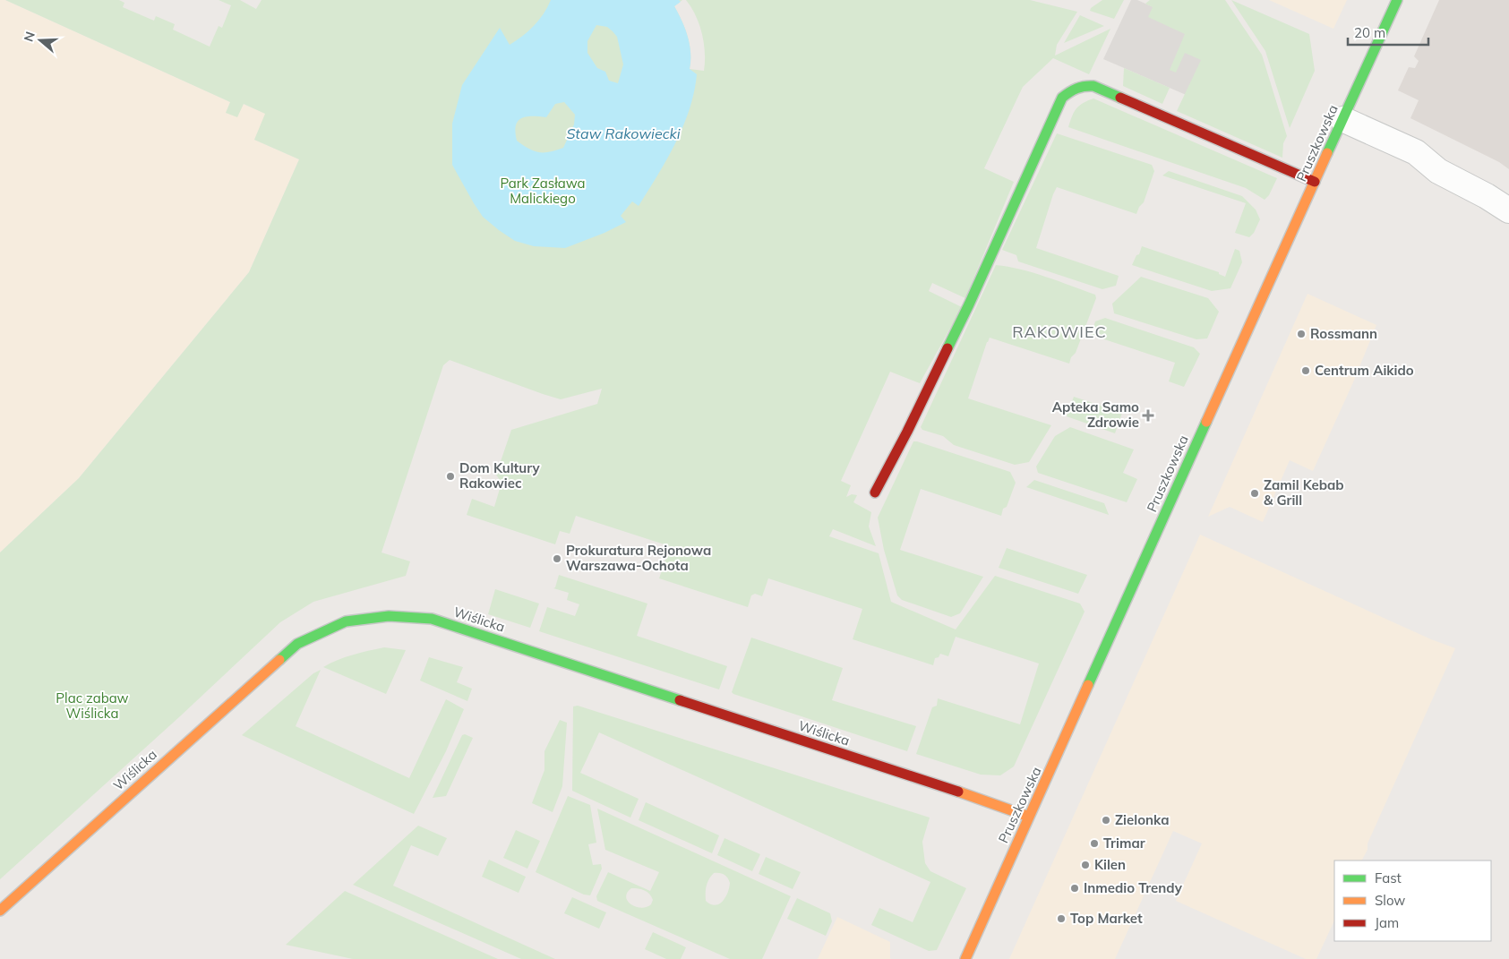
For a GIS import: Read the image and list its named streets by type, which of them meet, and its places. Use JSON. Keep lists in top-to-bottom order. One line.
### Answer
{"streets":{"street":["Pruszkowska","Wiślicka"]},"crossings":[["Pruszkowska","Wiślicka"]],"districts":["RAKOWIEC"],"water":["Staw Rakowiecki"],"parks":["Park Zasława Malickiego","Plac zabaw Wiślicka"],"places":{"other":["Rossmann","Centrum Aikido","Dom Kultury Rakowiec","Zamil Kebab & Grill","Prokuratura Rejonowa Warszawa-Ochota","Zielonka","Trimar","Kilen","Inmedio Trendy","Top Market"],"health":["Apteka Samo Zdrowie"]},"legend":["Fast","Slow","Jam"],"scale_bar":"20 m","north":"left"}
